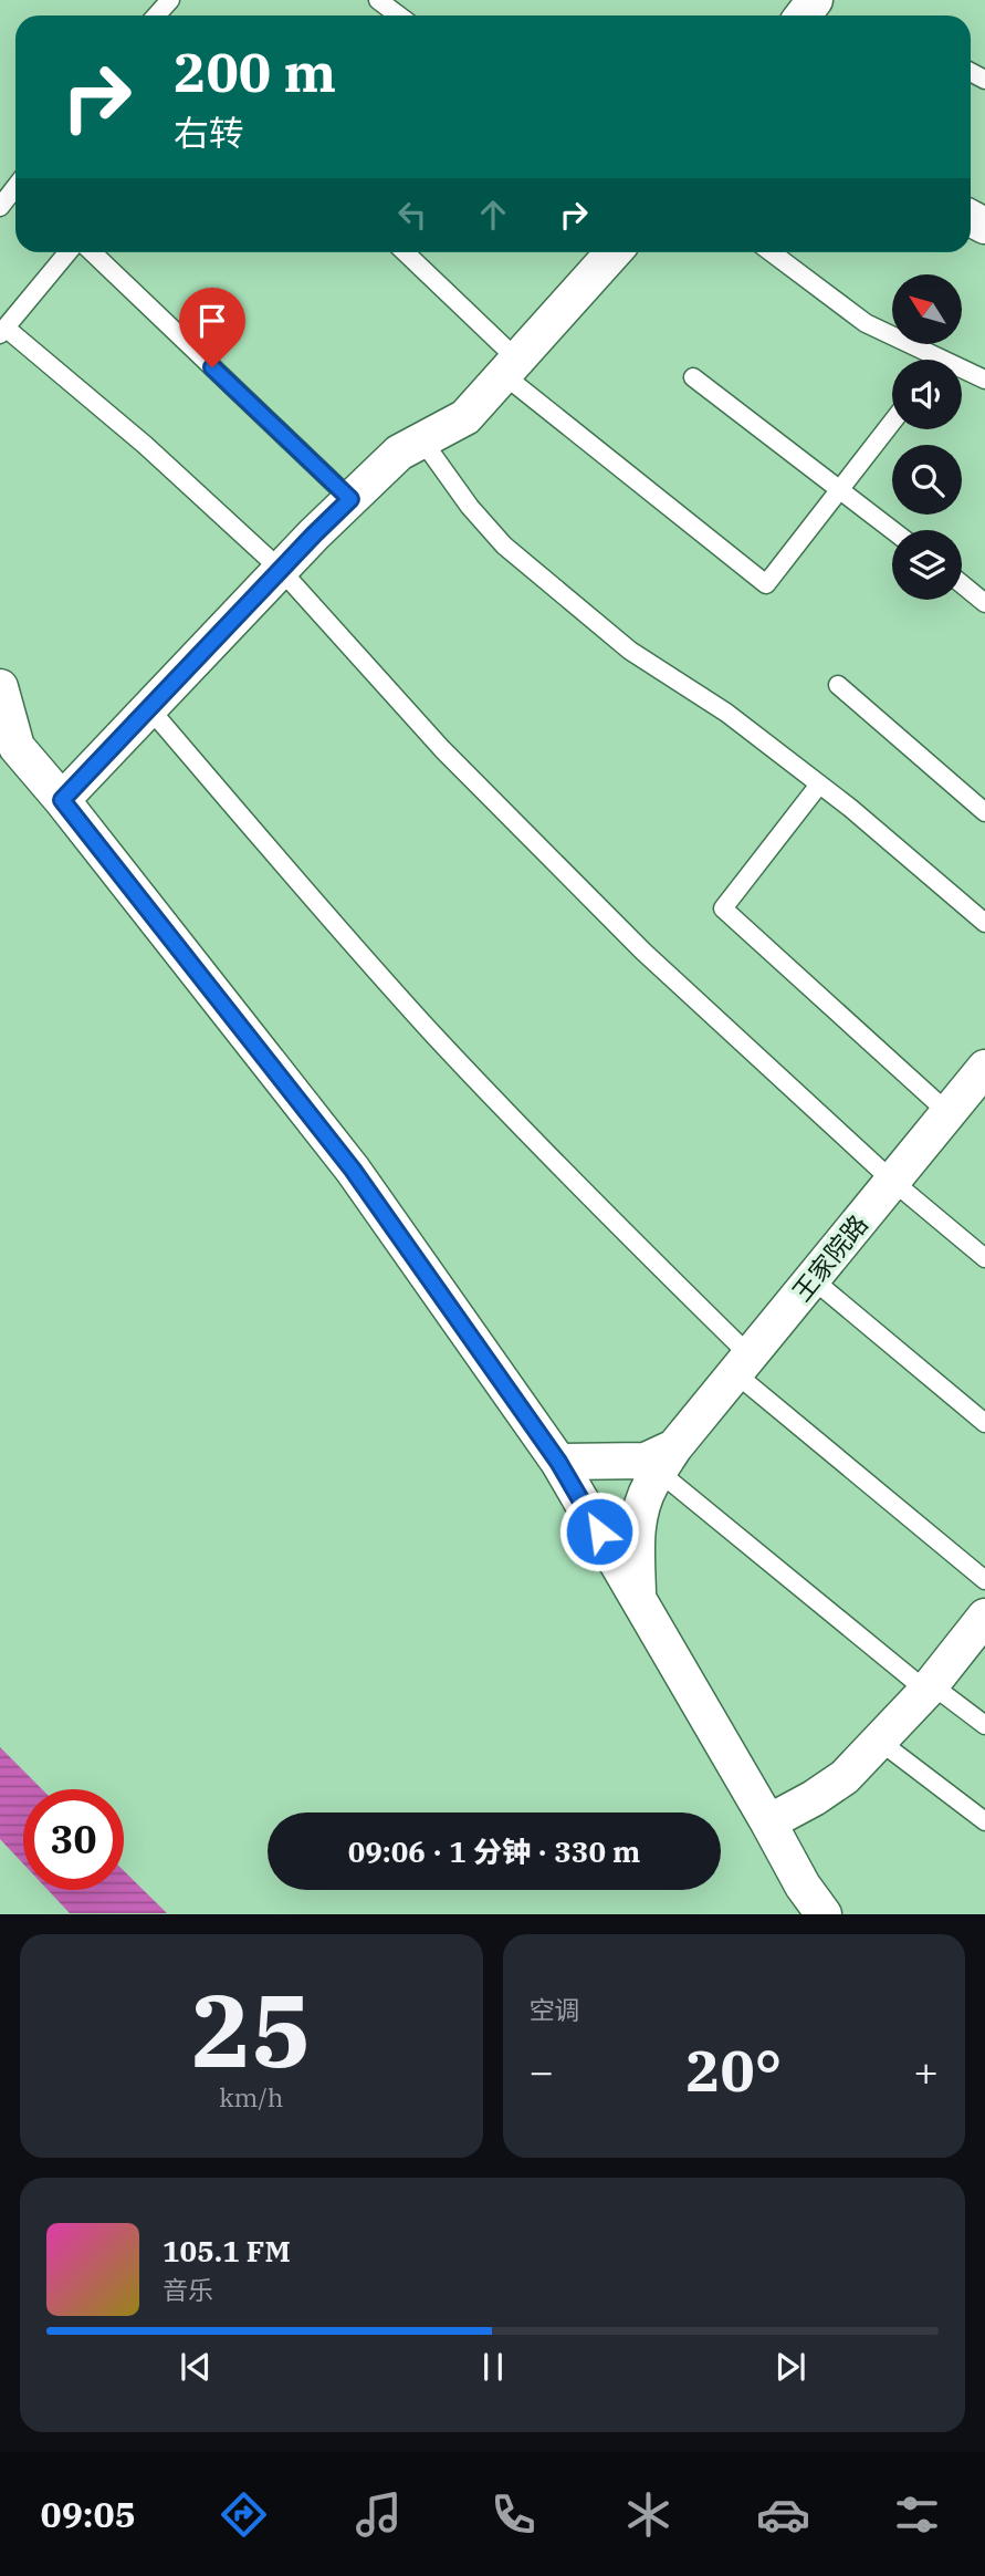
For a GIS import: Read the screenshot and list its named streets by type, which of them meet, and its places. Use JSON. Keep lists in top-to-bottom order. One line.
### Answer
{"streets":{"street":["王家院路"]},"north":"top left","page":{"turn":["200 m","右转"],"limit":"30","trip":"09:06 · 1 分钟 · 330 m","tile":[["25","km/h"],"空调"],"heat":["−","20°","+"],"song":["105.1 FM","音乐"],"tabs":"09:05"}}
